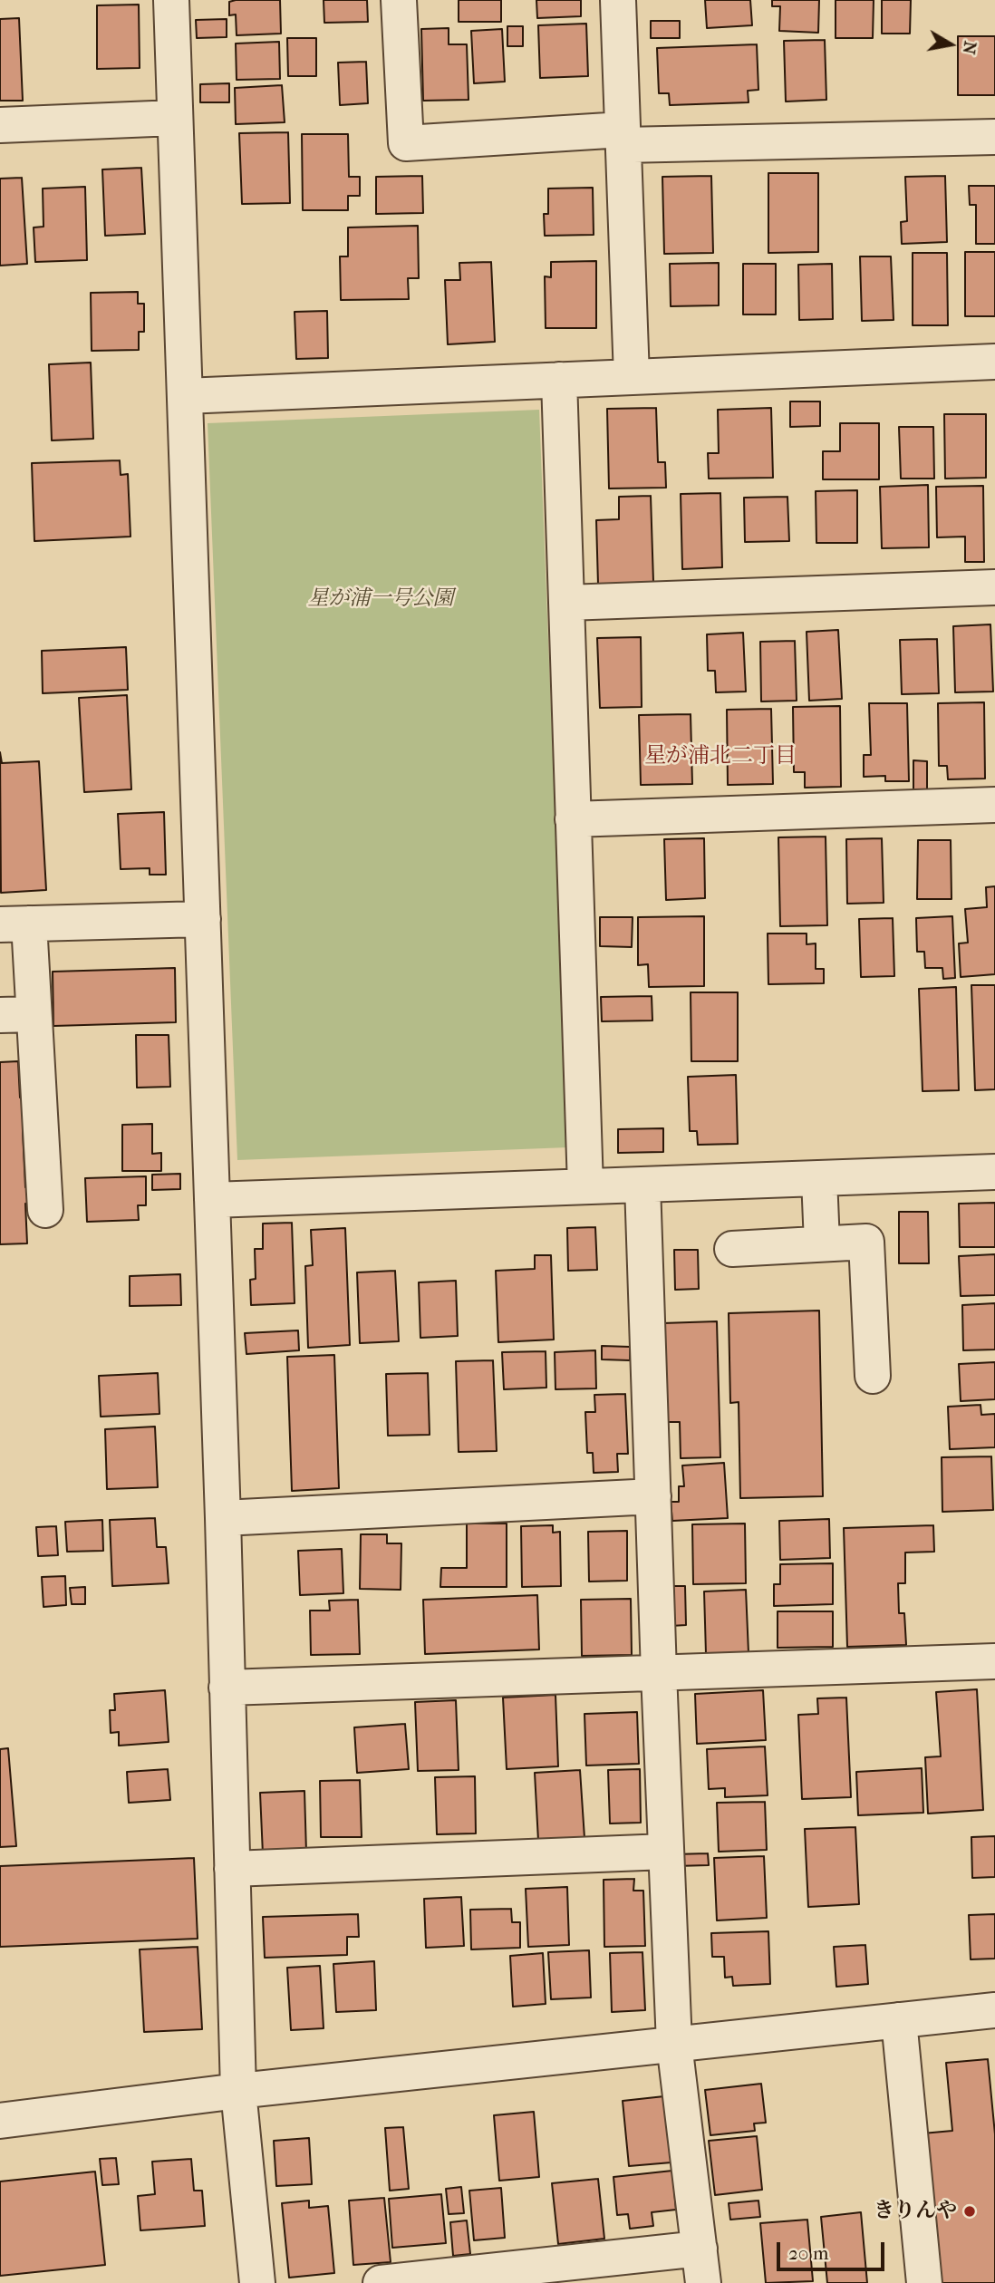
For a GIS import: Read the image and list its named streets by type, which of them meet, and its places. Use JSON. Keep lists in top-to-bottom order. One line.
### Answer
{"districts":["星が浦北二丁目"],"parks":["星が浦一号公園"],"places":["きりんや"],"scale_bar":"20 m","north":"right"}
